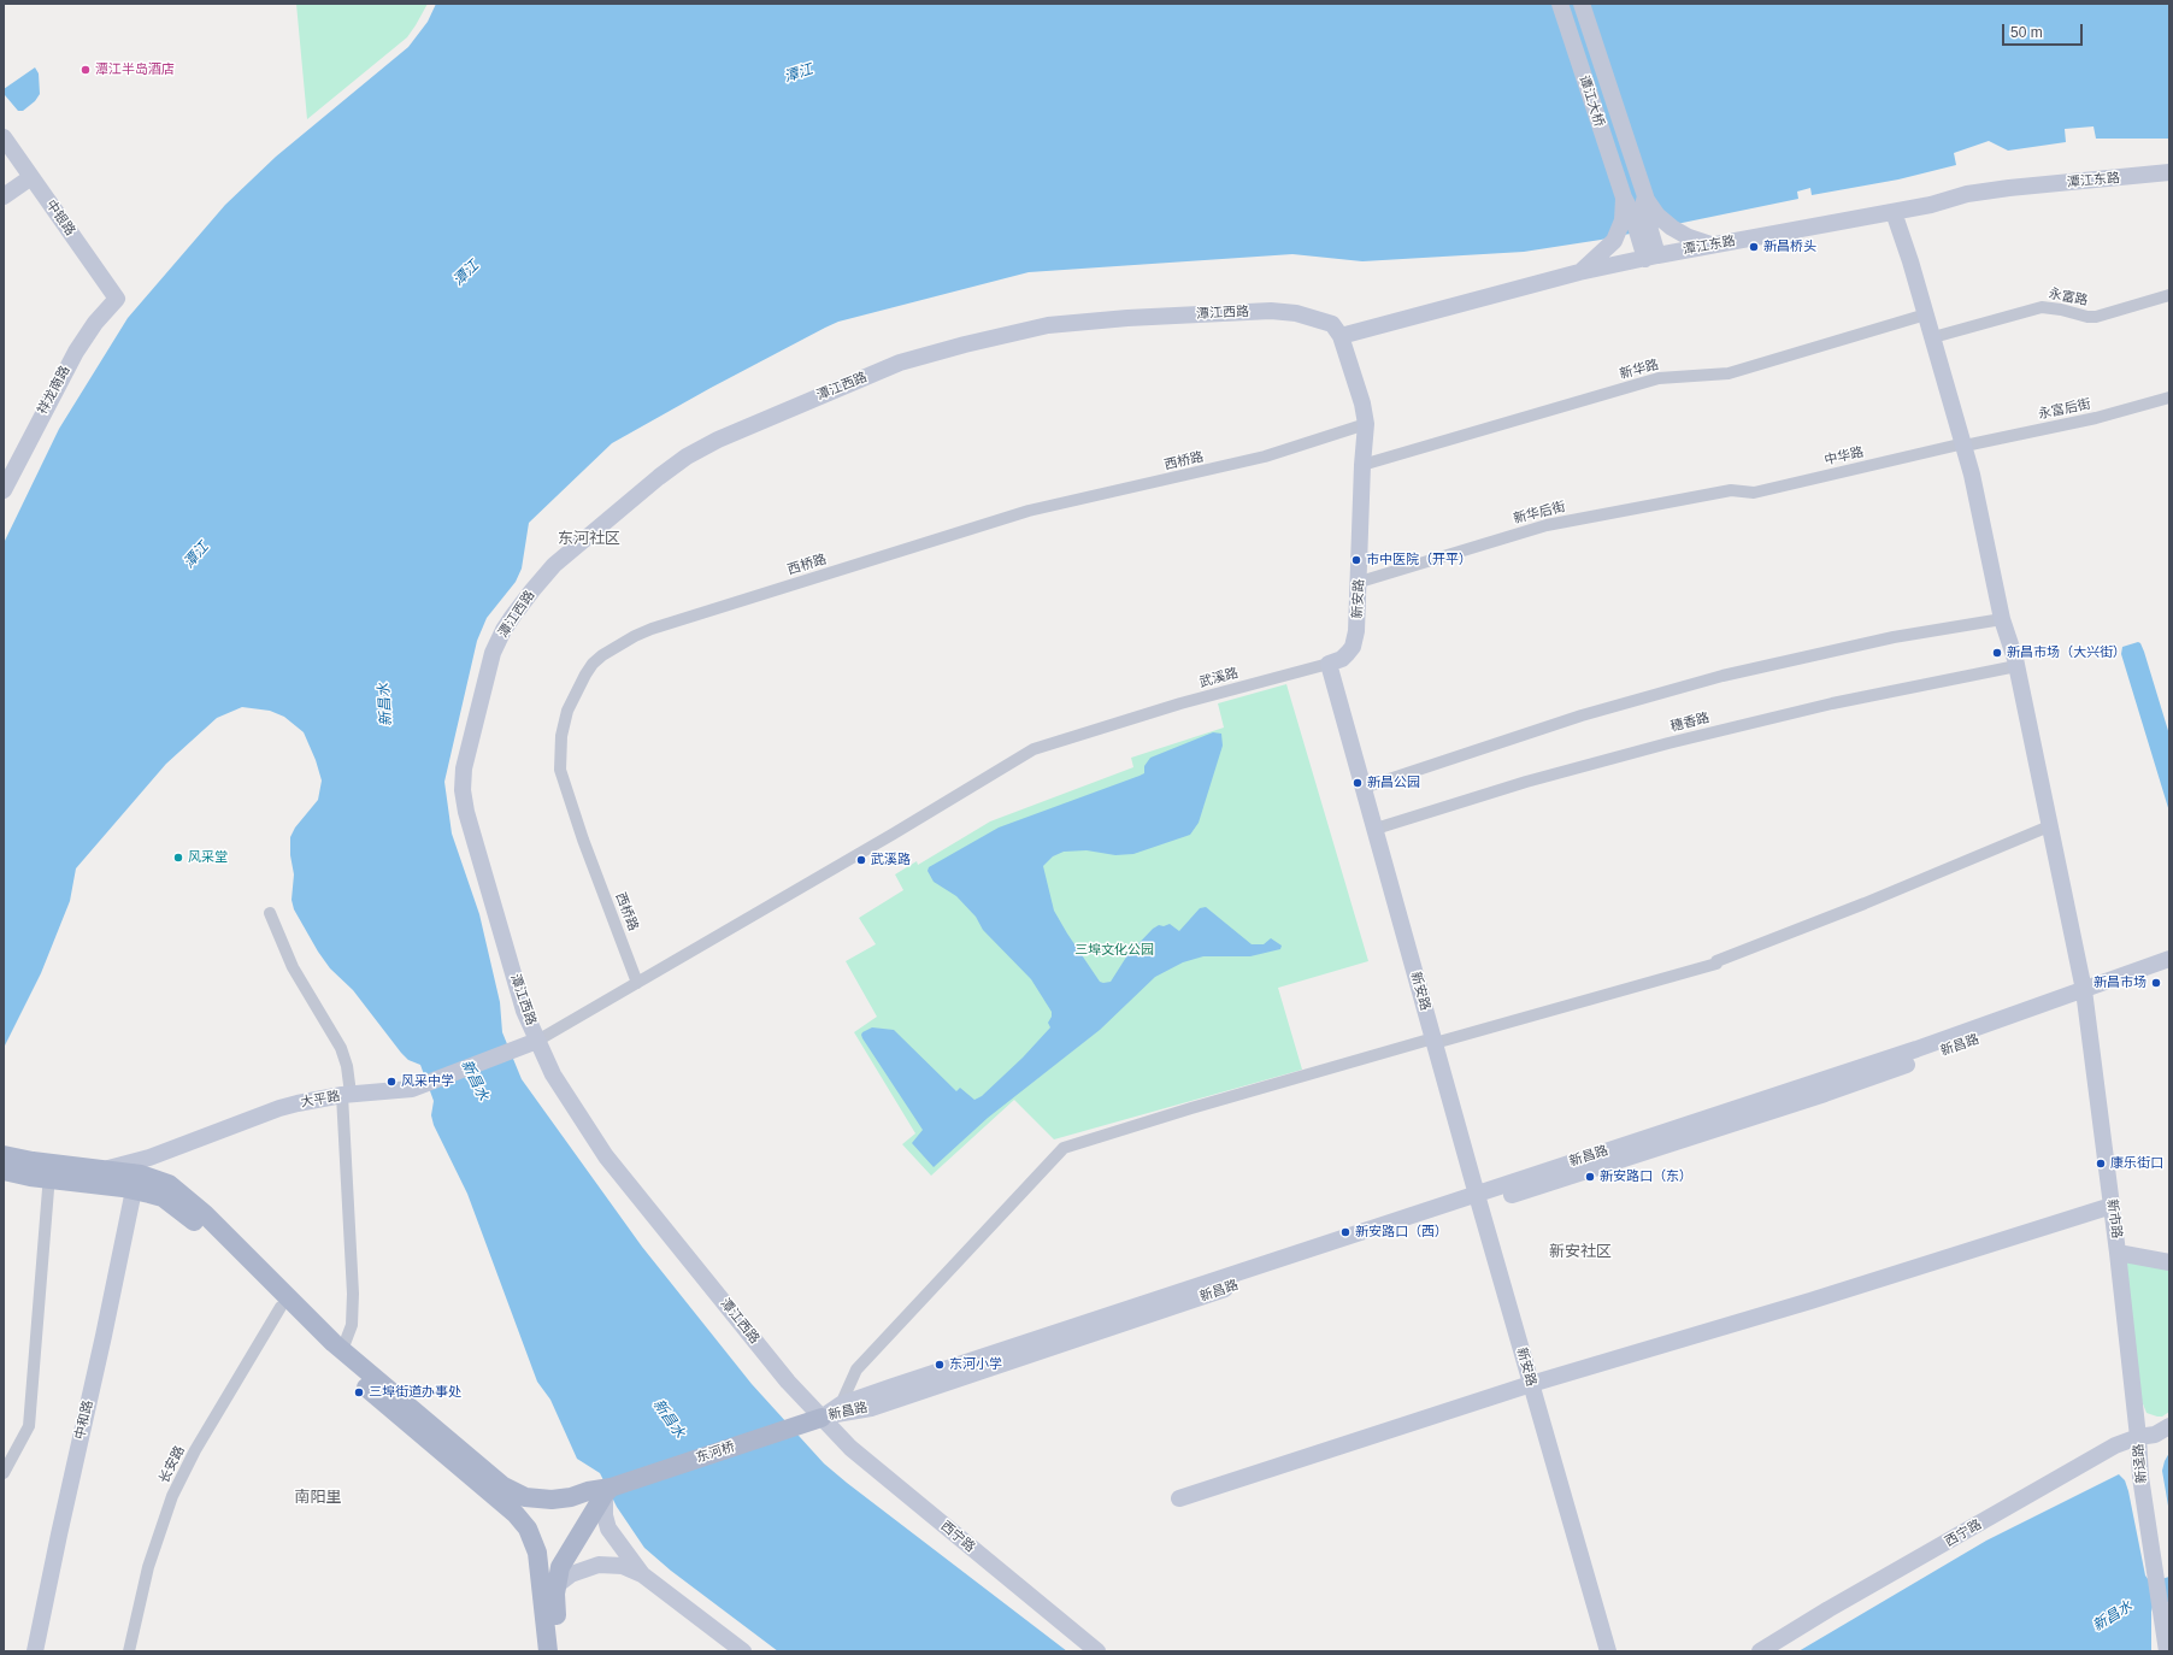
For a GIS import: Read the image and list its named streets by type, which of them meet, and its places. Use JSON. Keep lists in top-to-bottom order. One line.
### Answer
{"streets":{"main road":["东河桥"],"street":["谭江大桥","潭江东路","中银路","永富路","潭江西路","新华路","祥龙南路","永富后街","中华路","西桥路","新华后街","新安路","武溪路","穗香路","新昌路","大平路","新市路","中和路","新迳路","长安路","西宁路"]},"crossings":[["谭江大桥","潭江东路"],["潭江东路","潭江西路"],["潭江东路","新安路"],["潭江东路","新市路"],["中银路","祥龙南路"],["永富路","新市路"],["潭江西路","新安路"],["潭江西路","武溪路"],["潭江西路","新昌路"],["潭江西路","大平路"],["潭江西路","东河桥"],["潭江西路","西宁路"],["新华路","新安路"],["新华路","新市路"],["永富后街","中华路"],["永富后街","新市路"],["中华路","新华后街"],["中华路","新市路"],["西桥路","新安路"],["西桥路","武溪路"],["新华后街","新安路"],["新安路","武溪路"],["新安路","穗香路"],["新安路","新昌路"],["武溪路","大平路"],["穗香路","新市路"],["新昌路","新市路"],["新昌路","东河桥"],["新昌路","西宁路"],["大平路","东河桥"],["新市路","新迳路"],["新市路","西宁路"],["东河桥","西宁路"],["新迳路","西宁路"]],"districts":["东河社区","新安社区","南阳里"],"water":["潭江","新昌水"],"parks":["三埠文化公园"],"places":["潭江半岛酒店","新昌桥头","市中医院（开平）","新昌市场（大兴街）","新昌公园","风采堂","武溪路","新昌市场","风采中学","康乐街口","新安路口（东）","新安路口（西）","东河小学","三埠街道办事处"],"scale_bar":"50 m"}
